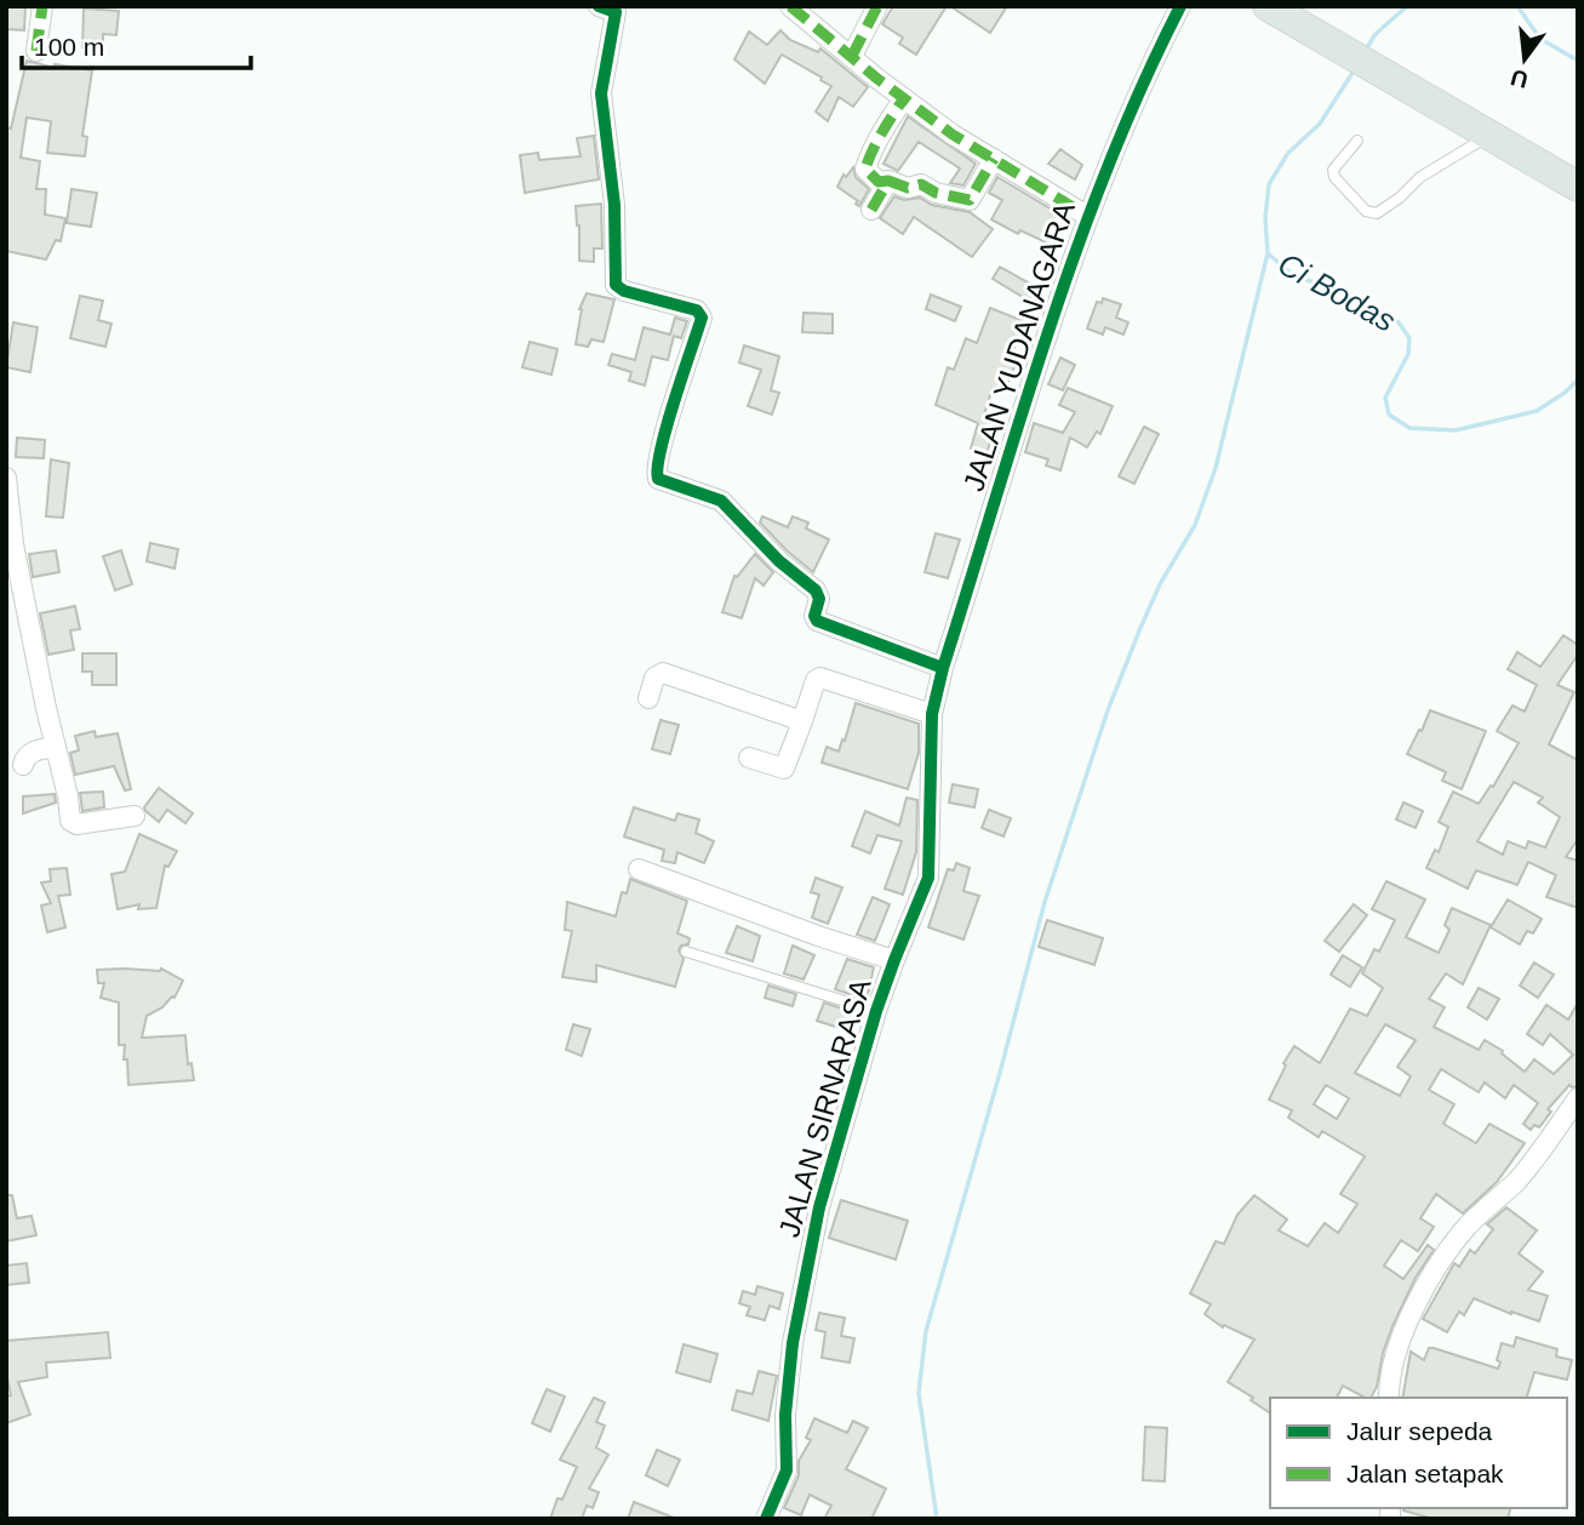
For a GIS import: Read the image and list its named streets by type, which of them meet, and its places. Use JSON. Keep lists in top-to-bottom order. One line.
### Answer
{"streets":{"street":["JALAN YUDANAGARA","JALAN SIRNARASA"]},"crossings":[["JALAN YUDANAGARA","JALAN SIRNARASA"]],"water":["Ci Bodas"],"legend":["Jalur sepeda","Jalan setapak"],"scale_bar":"100 m","north":"bottom"}
